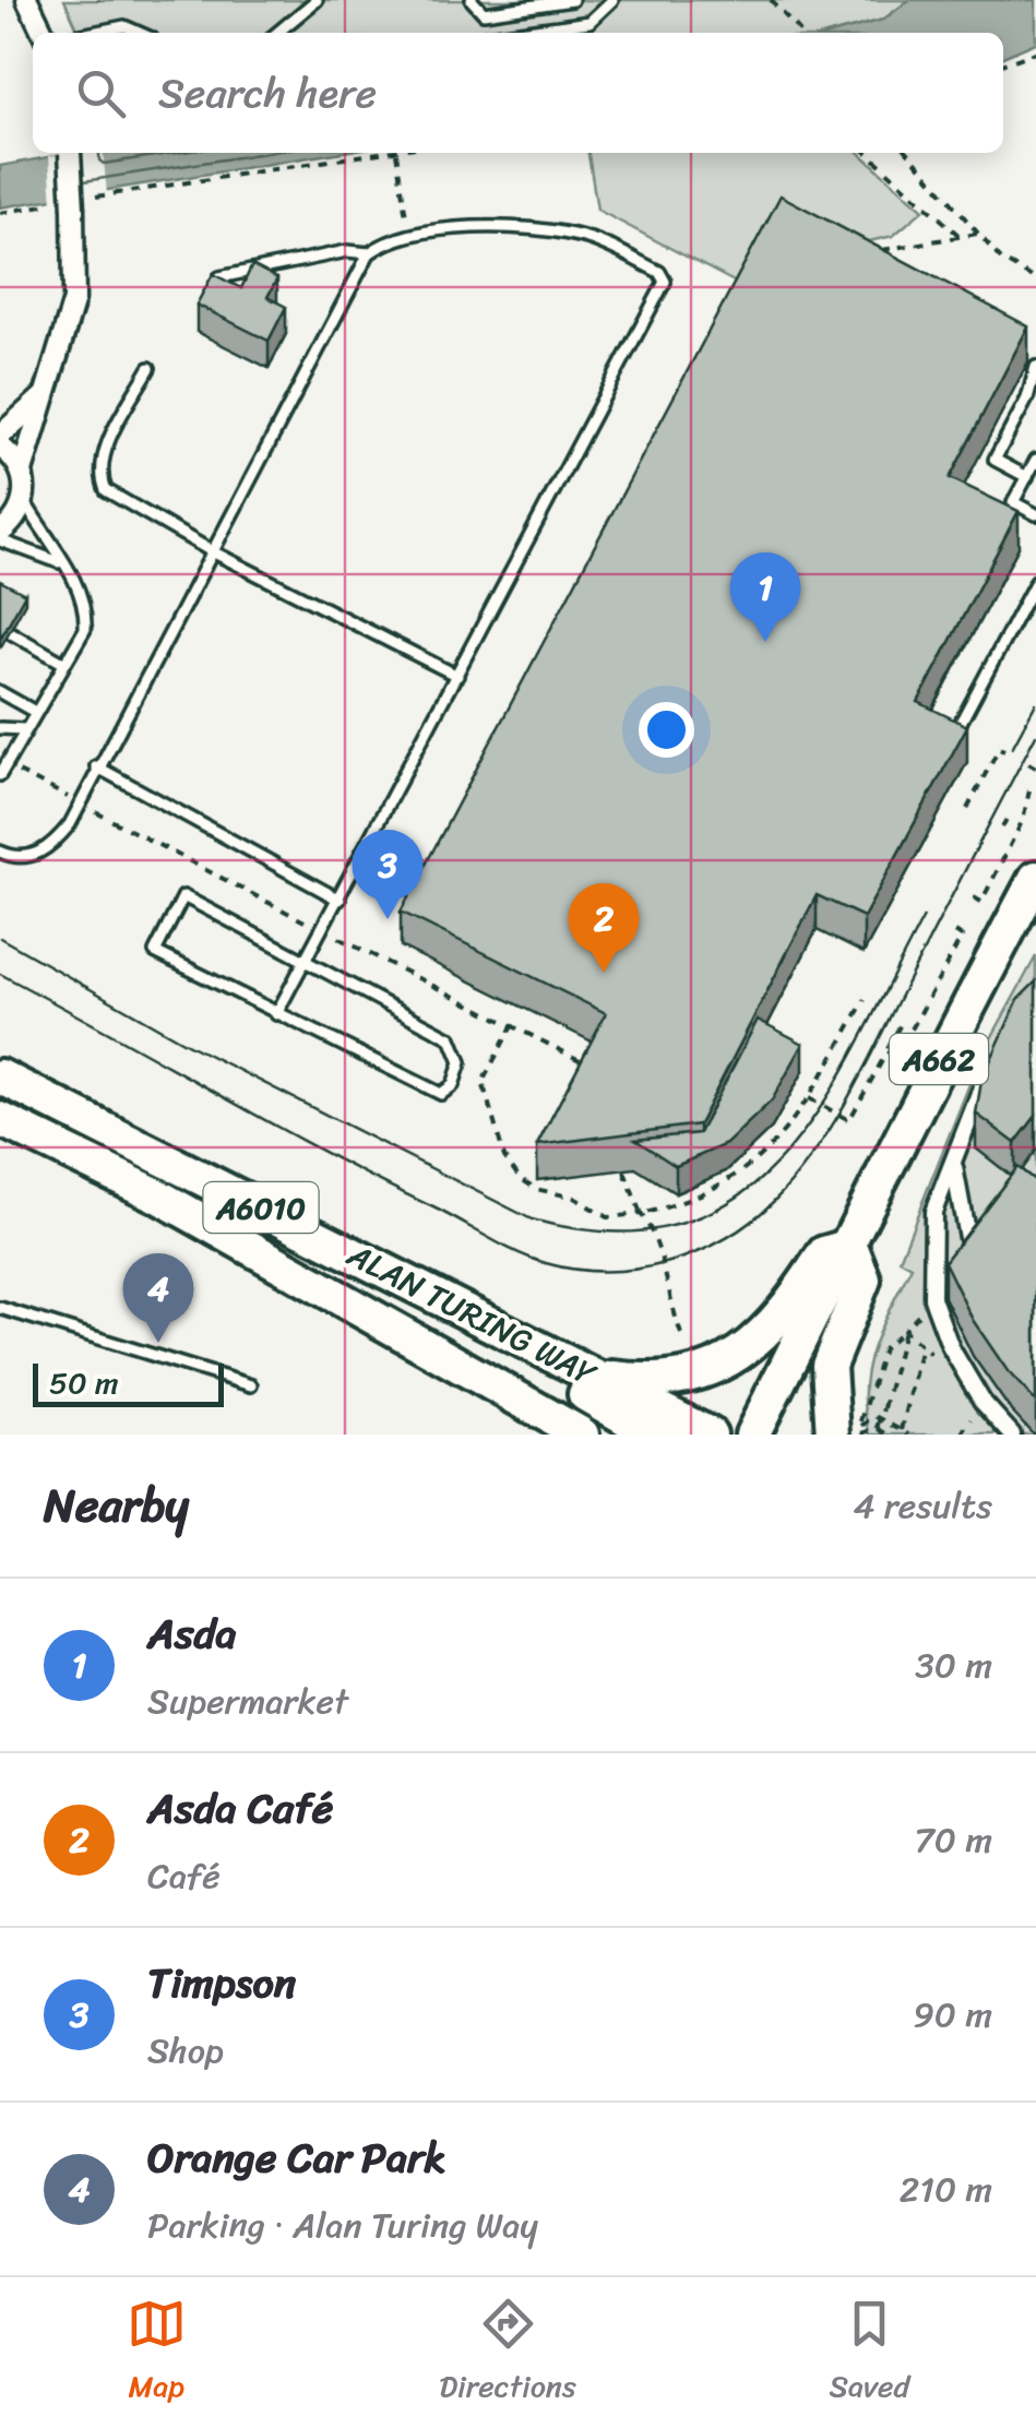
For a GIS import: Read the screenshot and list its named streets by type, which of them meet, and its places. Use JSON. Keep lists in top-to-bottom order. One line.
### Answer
{"streets":{"main road":["A662","A6010","ALAN TURING WAY"]},"scale_bar":"50 m","page":{"search":"Search here","pins":["1","3","2","4"],"scale":"50 m","heading":["Nearby","4 results"],"list":[{"mark":"1","name":"Asda","note":"Supermarket","value":"30 m"},{"mark":"2","name":"Asda Café","note":"Café","value":"70 m"},{"mark":"3","name":"Timpson","note":"Shop","value":"90 m"},{"mark":"4","name":"Orange Car Park","note":"Parking · Alan Turing Way","value":"210 m"}],"nav":["Map","Directions","Saved"]}}
